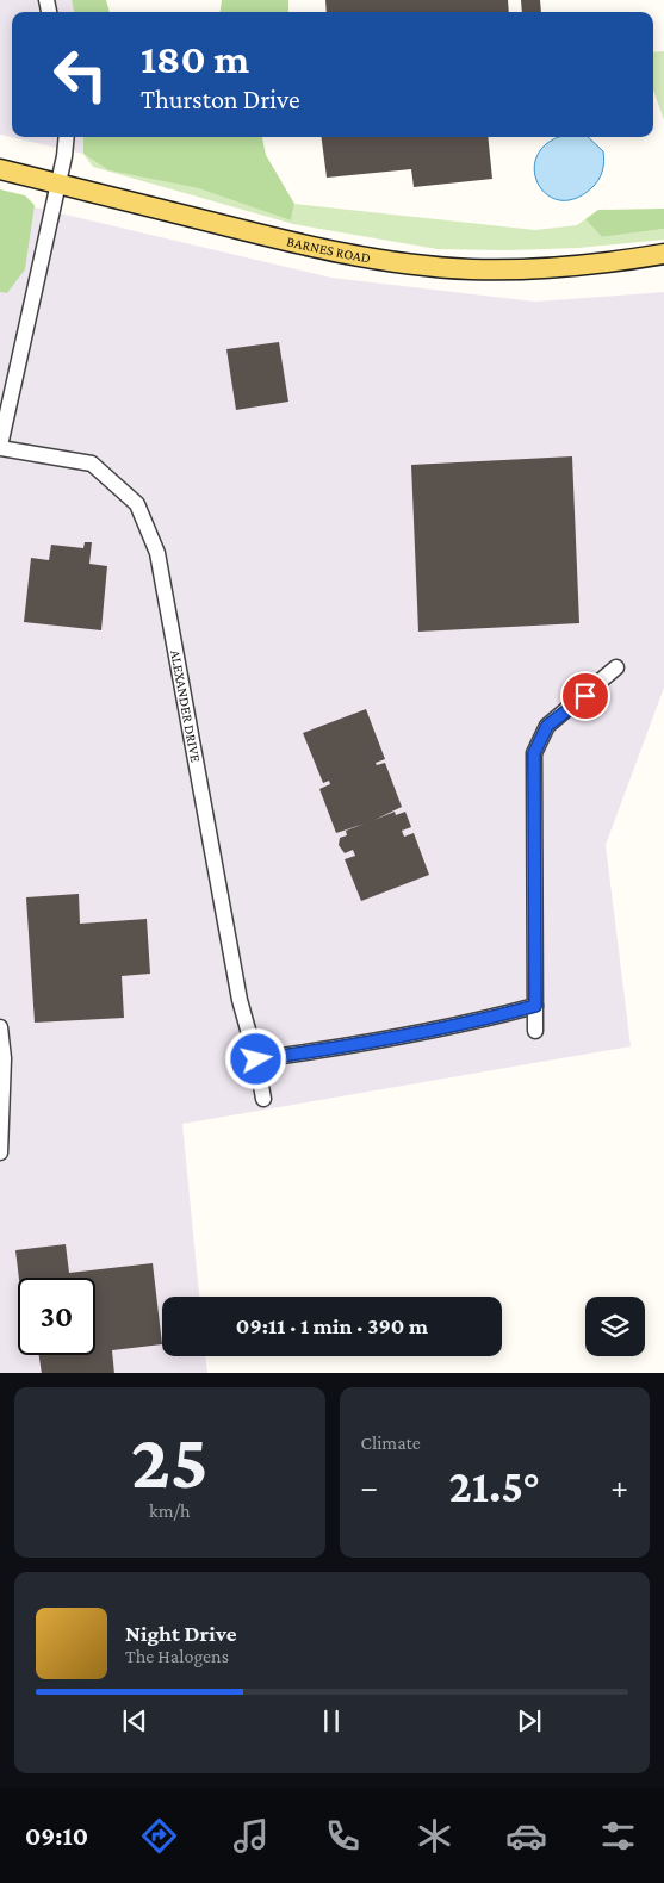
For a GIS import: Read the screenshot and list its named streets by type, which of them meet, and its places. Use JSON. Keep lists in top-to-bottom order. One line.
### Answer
{"streets":{"main road":["BARNES ROAD"],"street":["ALEXANDER DRIVE"]},"page":{"turn":["180 m","Thurston Drive"],"limit":"30","trip":"09:11 · 1 min · 390 m","tile":[["25","km/h"],"Climate"],"heat":["−","21.5°","+"],"song":["Night Drive","The Halogens"],"tabs":"09:10"}}
